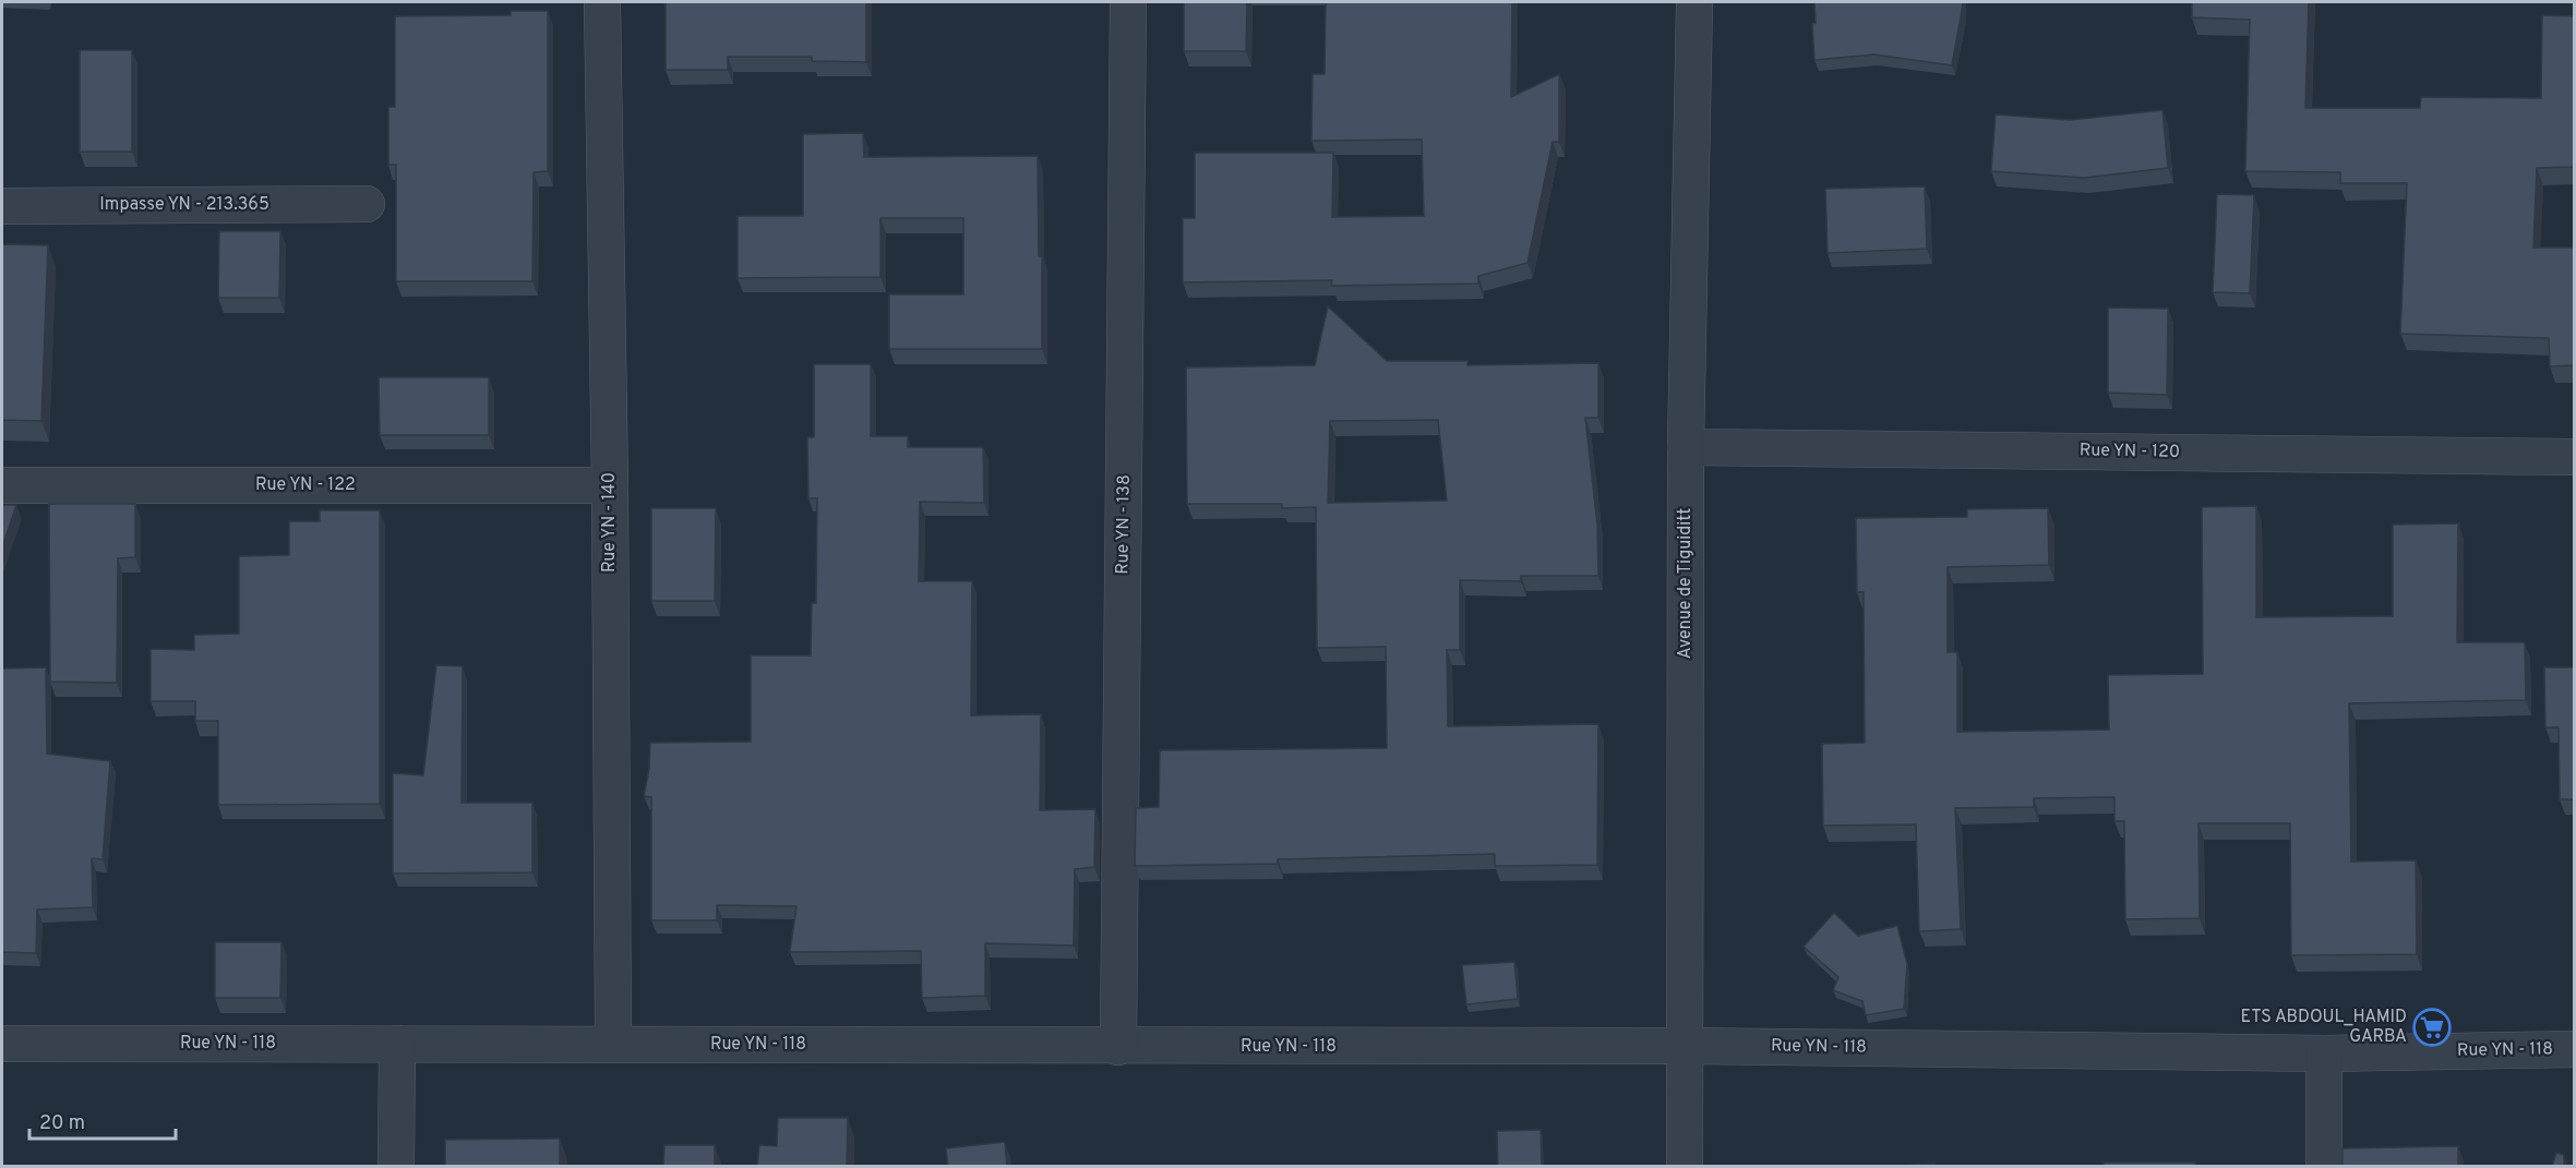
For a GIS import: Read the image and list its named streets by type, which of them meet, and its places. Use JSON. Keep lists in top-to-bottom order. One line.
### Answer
{"streets":{"street":["Impasse YN - 213.365","Rue YN - 120","Rue YN - 122","Rue YN - 140","Rue YN - 138","Avenue de Tiguiditt","Rue YN - 118"]},"crossings":[["Rue YN - 120","Avenue de Tiguiditt"],["Rue YN - 122","Rue YN - 140"],["Rue YN - 140","Rue YN - 118"],["Rue YN - 138","Rue YN - 118"],["Avenue de Tiguiditt","Rue YN - 118"]],"places":{"supermarket":["ETS ABDOUL_HAMID GARBA"]},"scale_bar":"20 m"}
